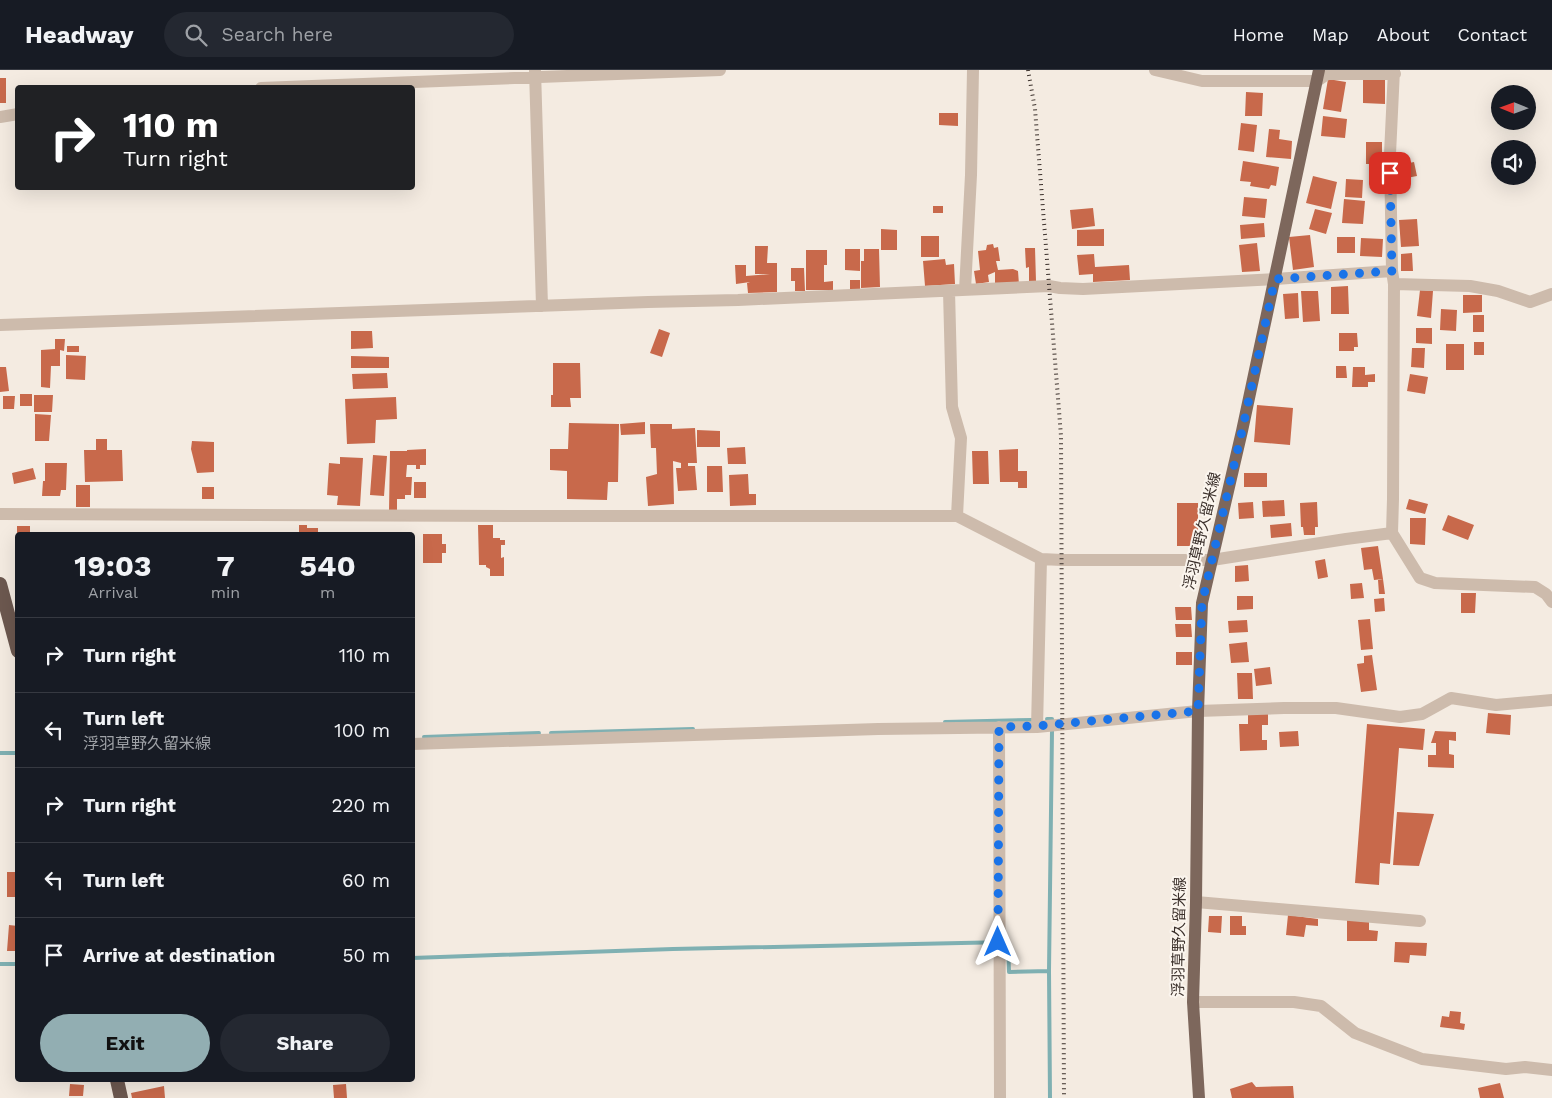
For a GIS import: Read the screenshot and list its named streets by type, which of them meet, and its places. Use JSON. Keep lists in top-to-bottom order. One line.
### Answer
{"streets":{"main road":["浮羽草野久留米線"]},"north":"left","page":{"header":"Headway","search":"Search here","nav":["Home","Map","About","Contact"],"turn":["110 m","Turn right"],"eta":["19:03","Arrival","7","min","540","m"],"list":[{"name":"Turn right","value":"110 m"},{"name":"Turn left","note":"浮羽草野久留米線","value":"100 m"},{"name":"Turn right","value":"220 m"},{"name":"Turn left","value":"60 m"},{"name":"Arrive at destination","value":"50 m"}],"buttons":["Exit","Share"]}}
